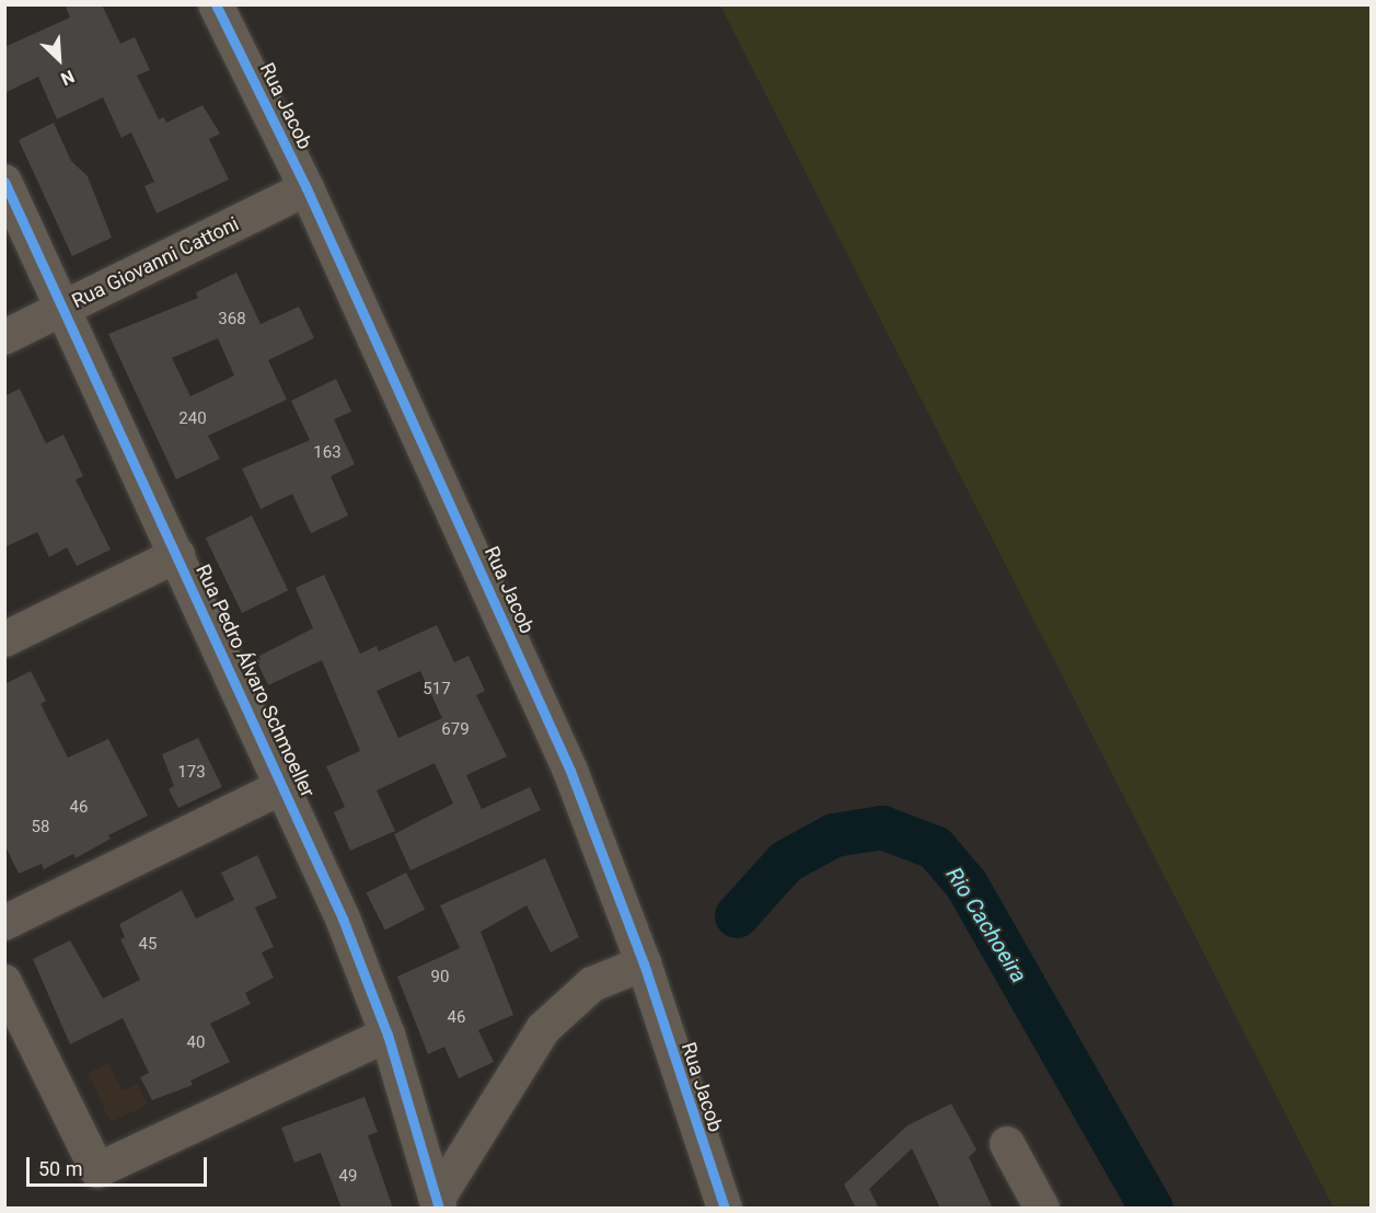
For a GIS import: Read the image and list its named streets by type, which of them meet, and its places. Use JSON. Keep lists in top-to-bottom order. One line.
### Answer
{"streets":{"street":["Rua Jacob","Rua Giovanni Cattoni","Rua Pedro Álvaro Schmoeller"]},"crossings":[["Rua Jacob","Rua Giovanni Cattoni"],["Rua Giovanni Cattoni","Rua Pedro Álvaro Schmoeller"]],"water":["Rio Cachoeira"],"house_numbers":["368","240","163","517","679","173","46","58","45","90","46","40","49"],"scale_bar":"50 m","north":"bottom right"}
